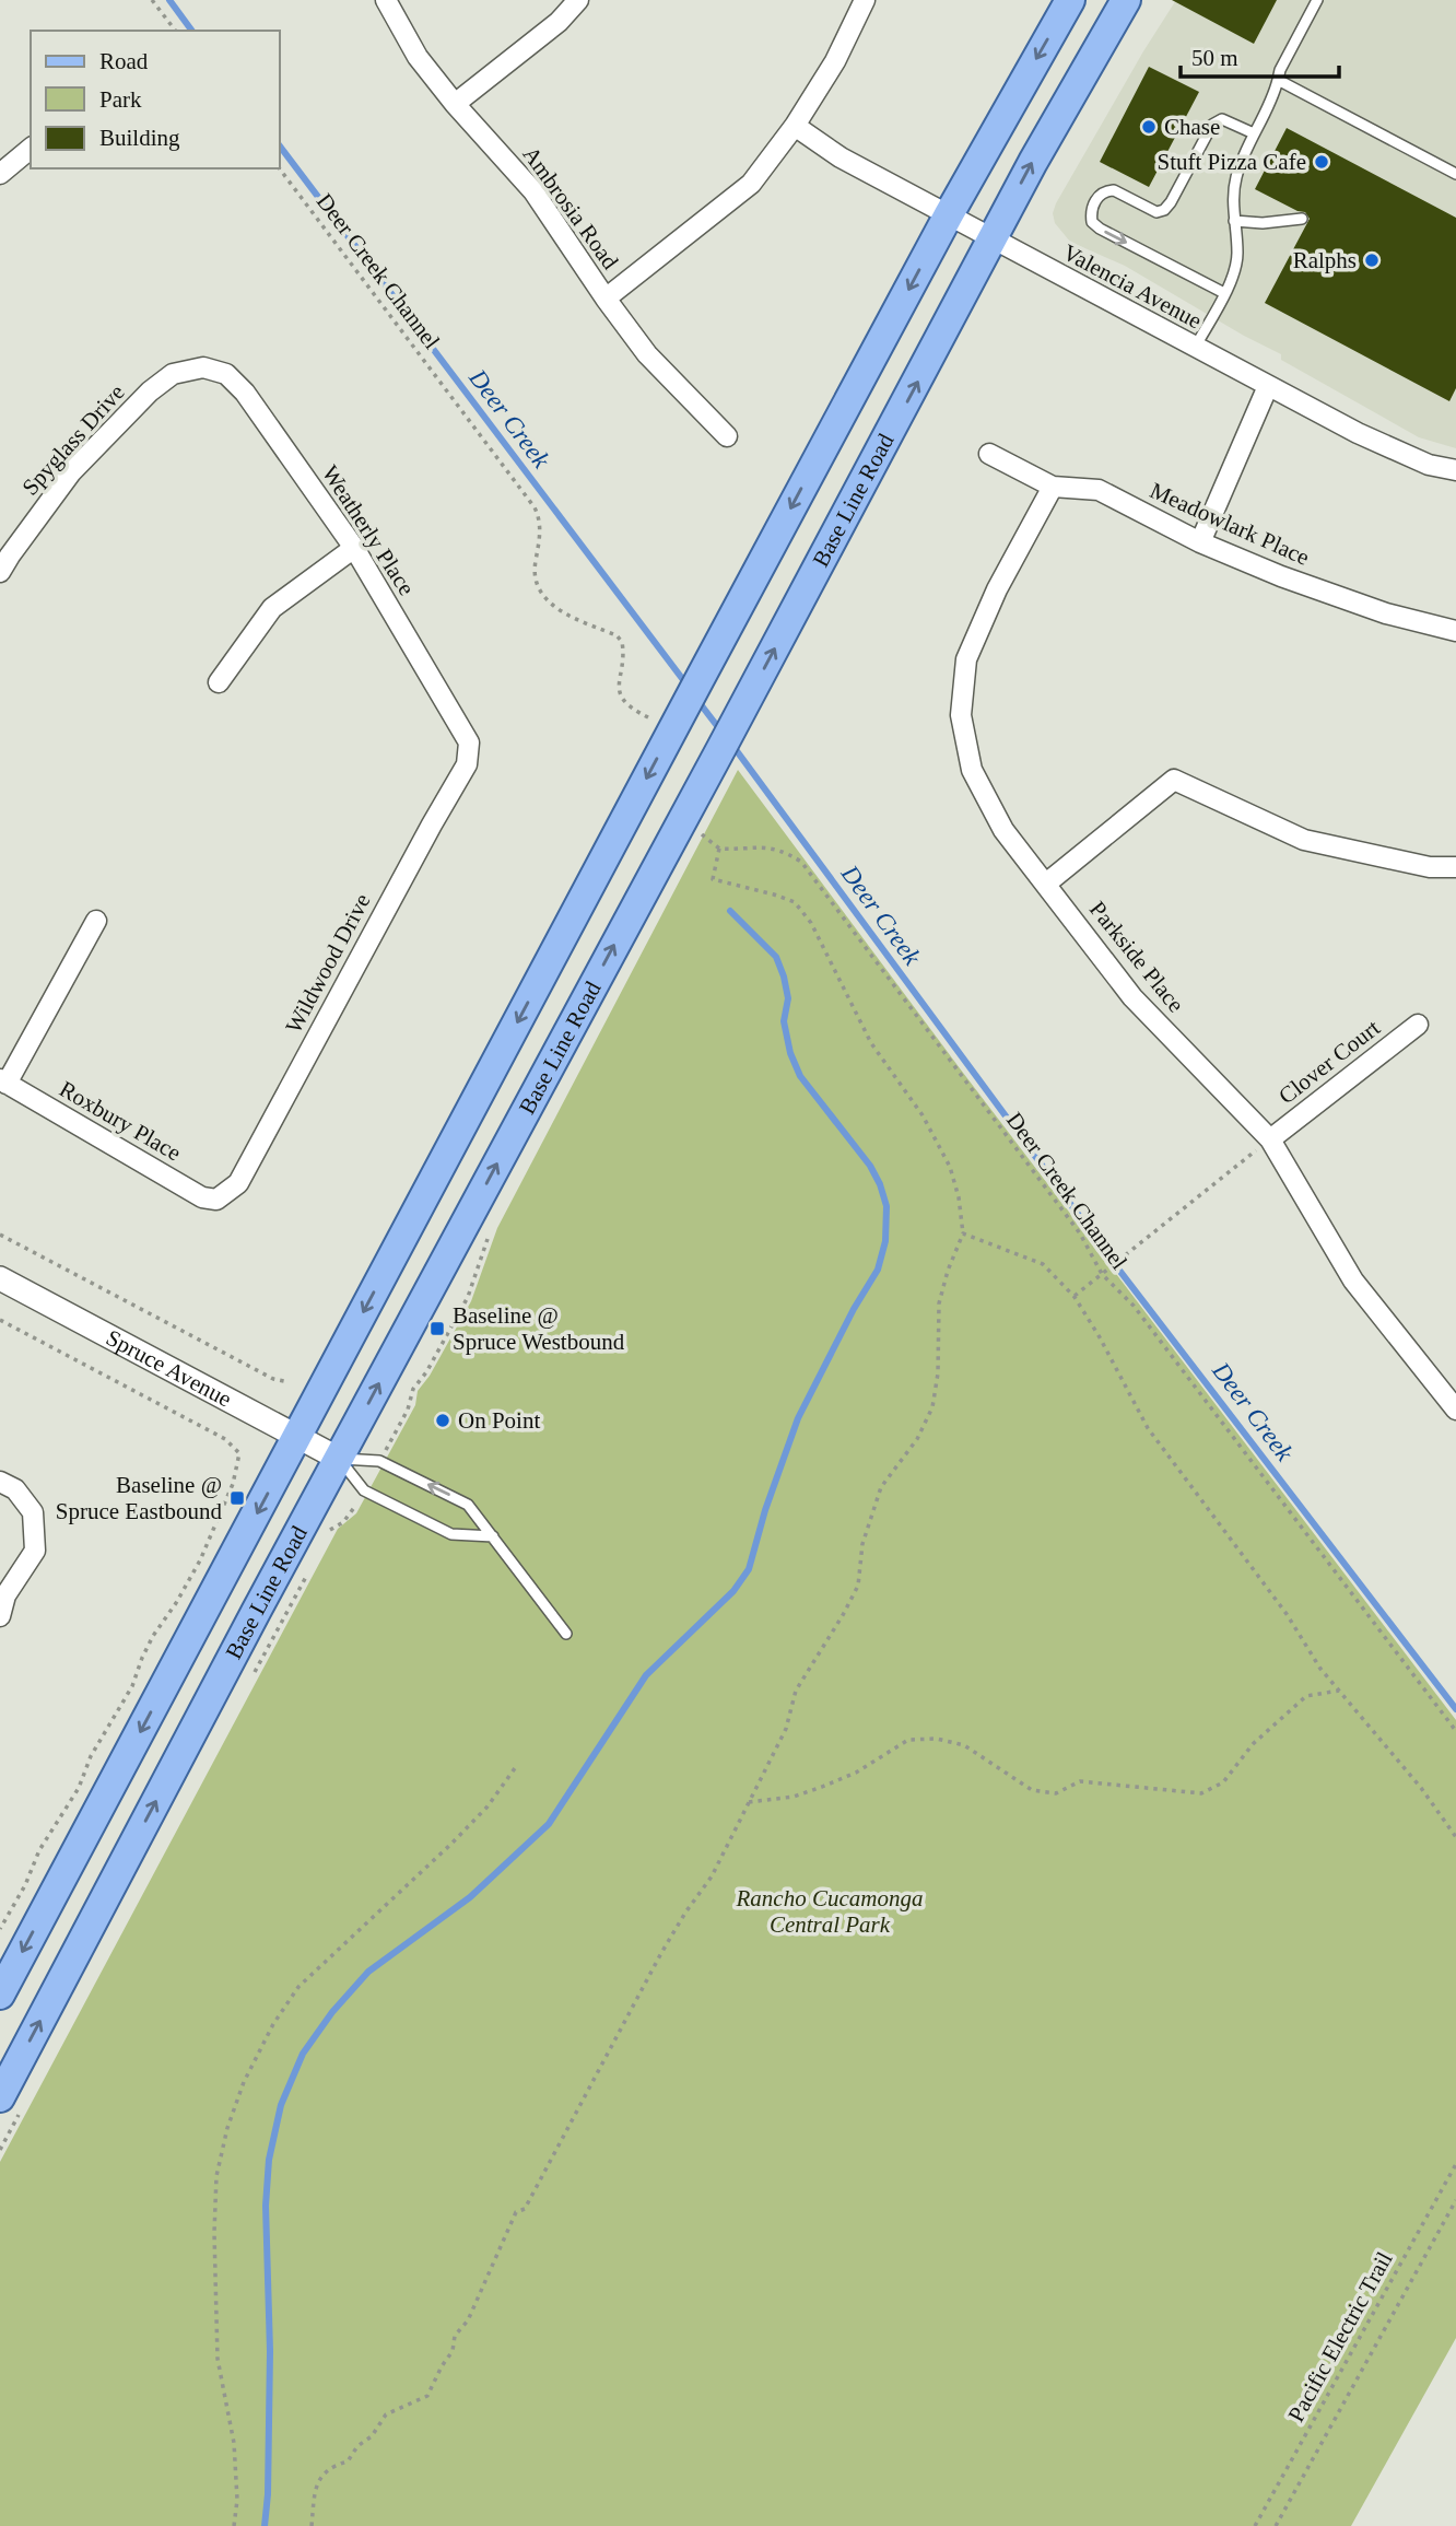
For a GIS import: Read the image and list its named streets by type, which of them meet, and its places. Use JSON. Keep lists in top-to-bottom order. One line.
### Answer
{"streets":{"main road":["Base Line Road"],"street":["Ambrosia Road","Valencia Avenue","Spyglass Drive","Meadowlark Place","Weatherly Place","Parkside Place","Wildwood Drive","Clover Court","Roxbury Place","Spruce Avenue"],"path":["Deer Creek Channel","Pacific Electric Trail"]},"crossings":[["Valencia Avenue","Base Line Road"],["Spyglass Drive","Weatherly Place"],["Base Line Road","Spruce Avenue"],["Meadowlark Place","Parkside Place"],["Weatherly Place","Wildwood Drive"],["Parkside Place","Clover Court"],["Wildwood Drive","Roxbury Place"]],"water":["Deer Creek"],"parks":["Rancho Cucamonga Central Park"],"places":{"other":["Chase","Stuft Pizza Cafe","Ralphs","On Point"],"transit":["Baseline @ Spruce Westbound","Baseline @ Spruce Eastbound"]},"legend":["Road","Park","Building"],"scale_bar":"50 m"}
